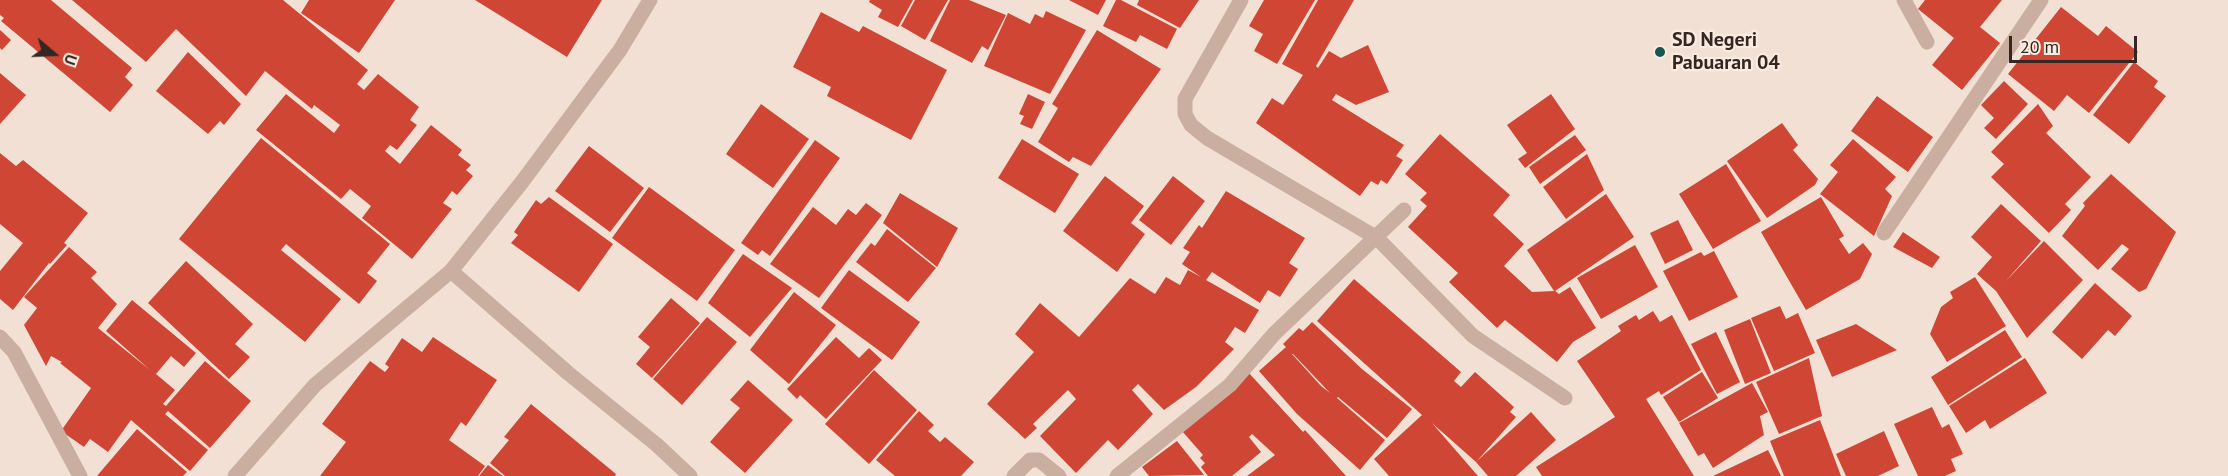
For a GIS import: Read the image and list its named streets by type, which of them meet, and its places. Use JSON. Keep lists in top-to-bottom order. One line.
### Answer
{"places":["SD Negeri Pabuaran 04"],"scale_bar":"20 m","north":"right"}
